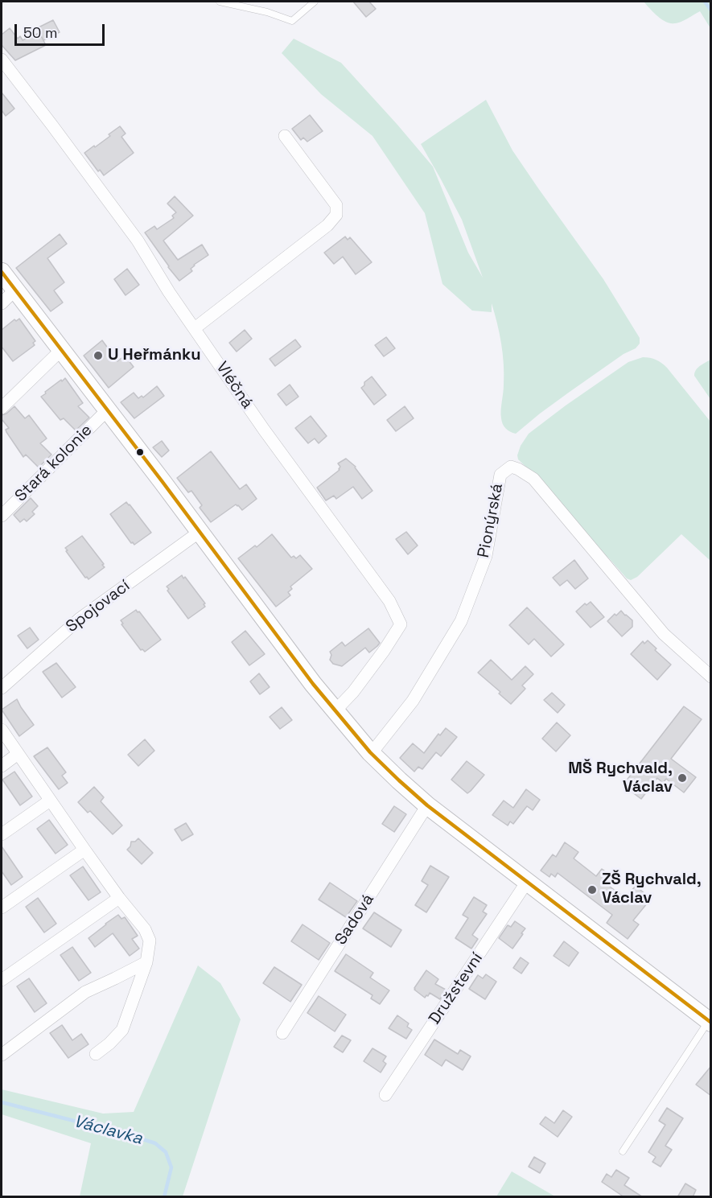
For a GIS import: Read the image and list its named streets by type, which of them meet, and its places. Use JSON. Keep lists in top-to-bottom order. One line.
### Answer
{"streets":{"street":["Vléčná","Stará kolonie","Pionýrská","Spojovací","Sadová","Družstevní"]},"water":["Václavka"],"places":["U Heřmánku","MŠ Rychvald, Václav","ZŠ Rychvald, Václav"],"scale_bar":"50 m"}
